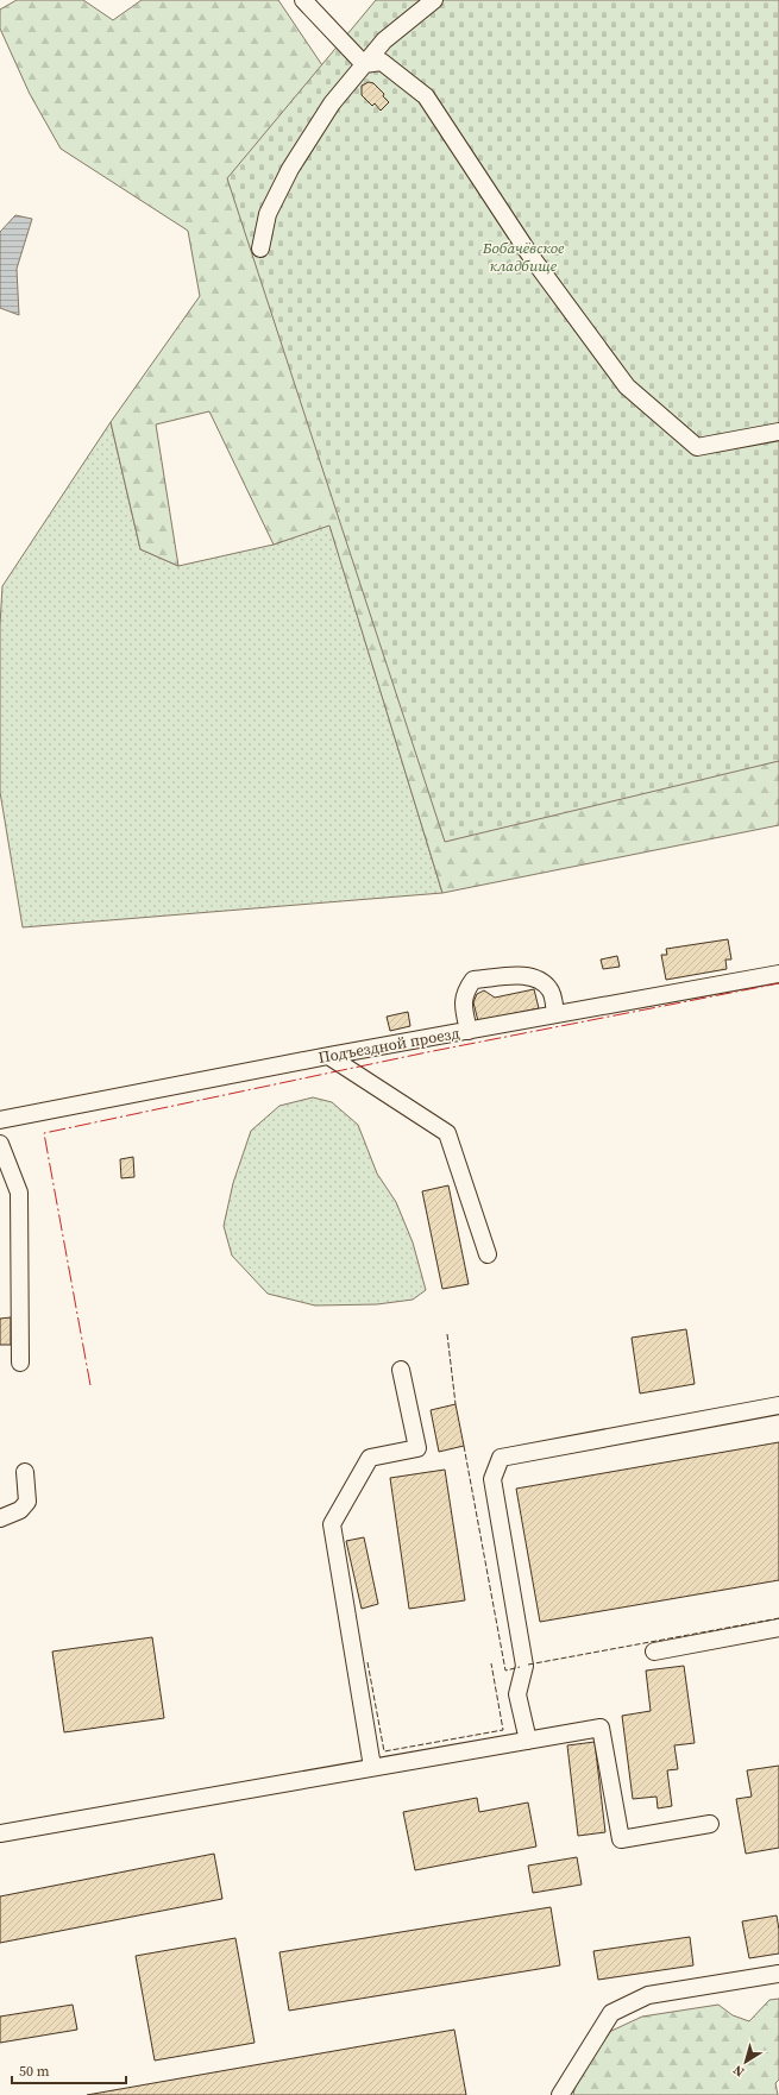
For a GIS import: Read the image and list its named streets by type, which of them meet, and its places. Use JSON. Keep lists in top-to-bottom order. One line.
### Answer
{"streets":{"street":["Подъездной проезд"]},"parks":["Бобачёвское кладбище"],"scale_bar":"50 m","north":"bottom left"}
